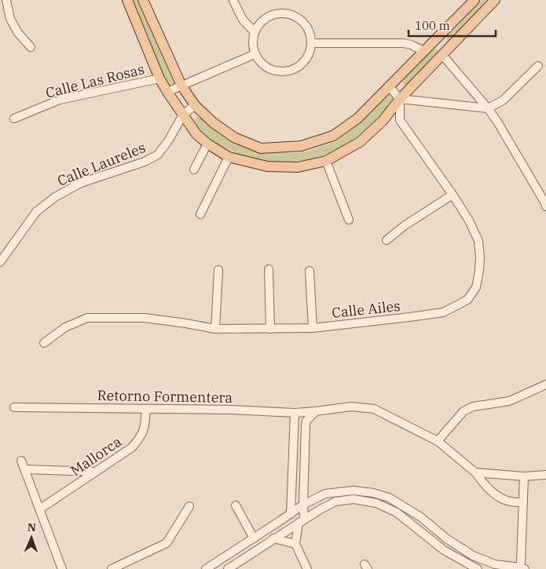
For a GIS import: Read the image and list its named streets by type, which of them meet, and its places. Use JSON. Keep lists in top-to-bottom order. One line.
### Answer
{"streets":{"street":["Calle Las Rosas","Calle Laureles","Calle Ailes","Retorno Formentera","Mallorca"]},"crossings":[["Retorno Formentera","Mallorca"]],"scale_bar":"100 m","north":"top"}
